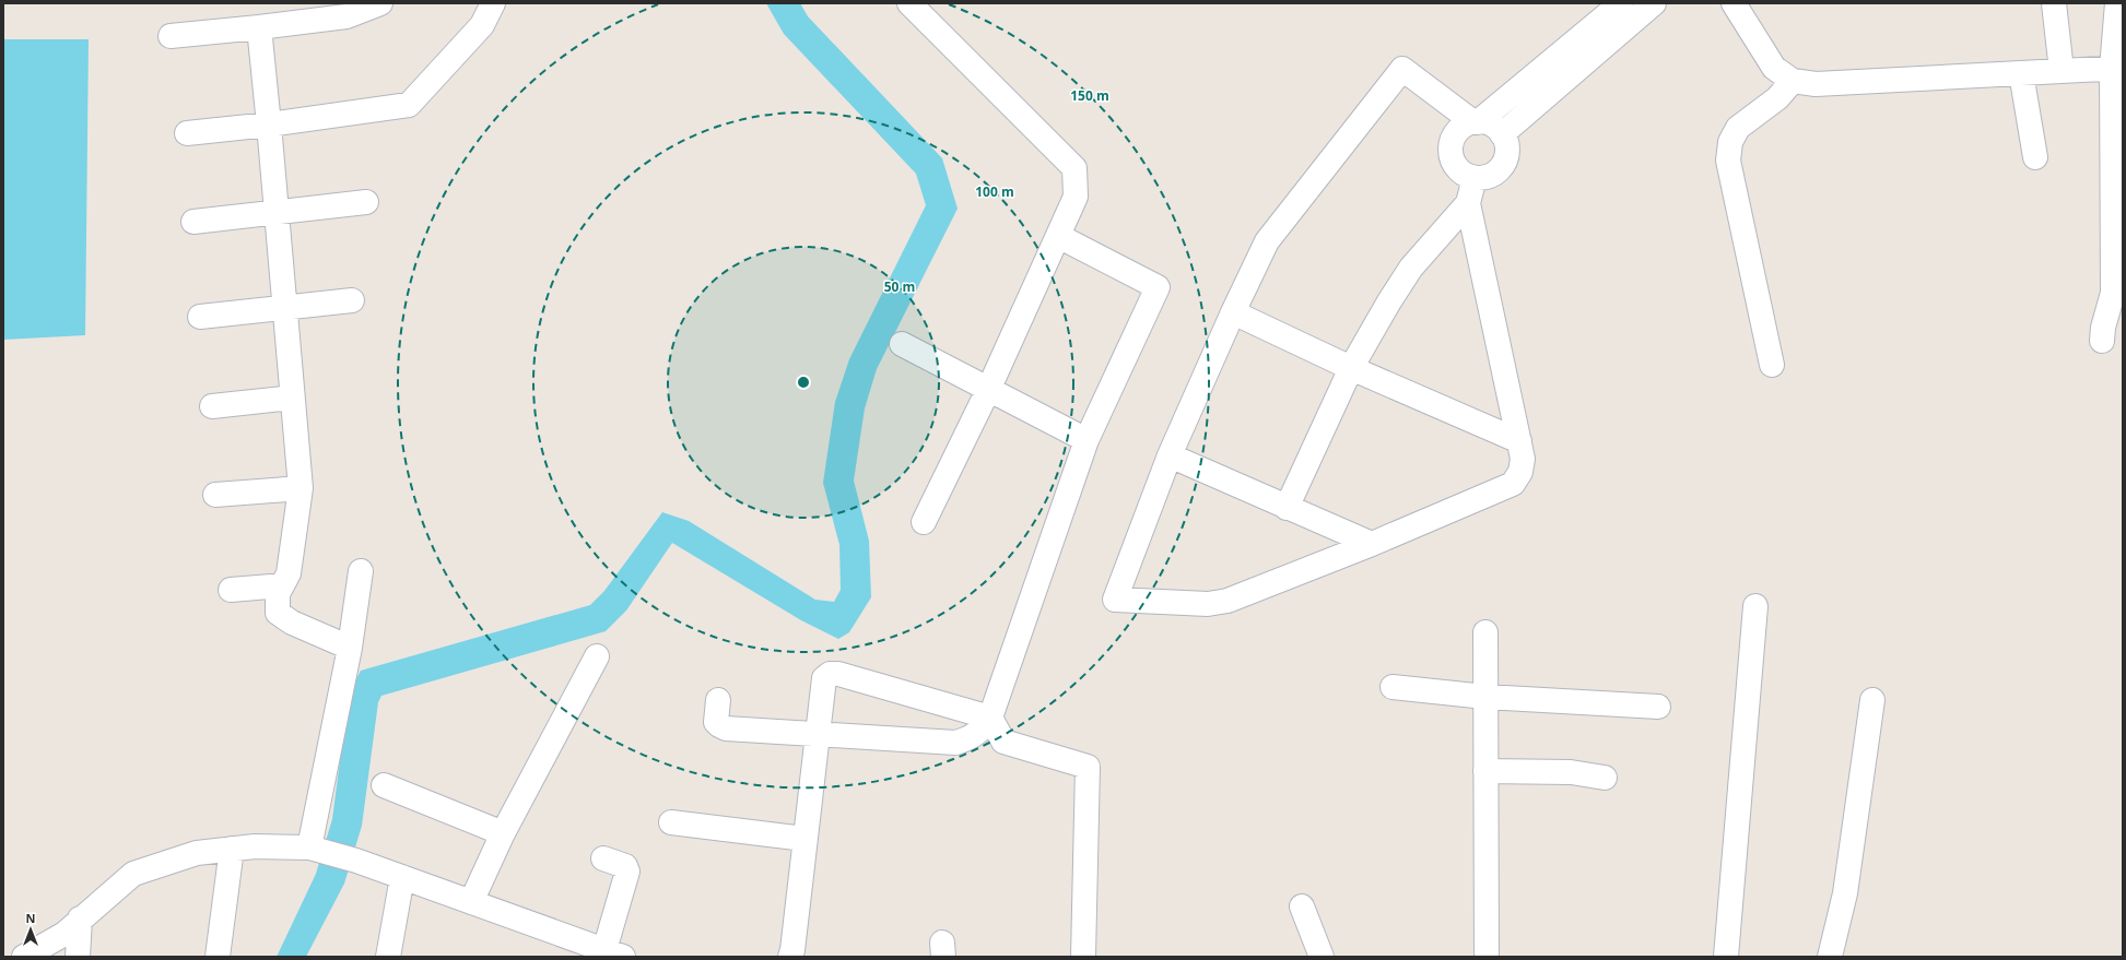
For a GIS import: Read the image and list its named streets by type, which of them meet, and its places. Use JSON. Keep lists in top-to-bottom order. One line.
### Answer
{"north":"top","rings":["150 m","100 m","50 m"]}
